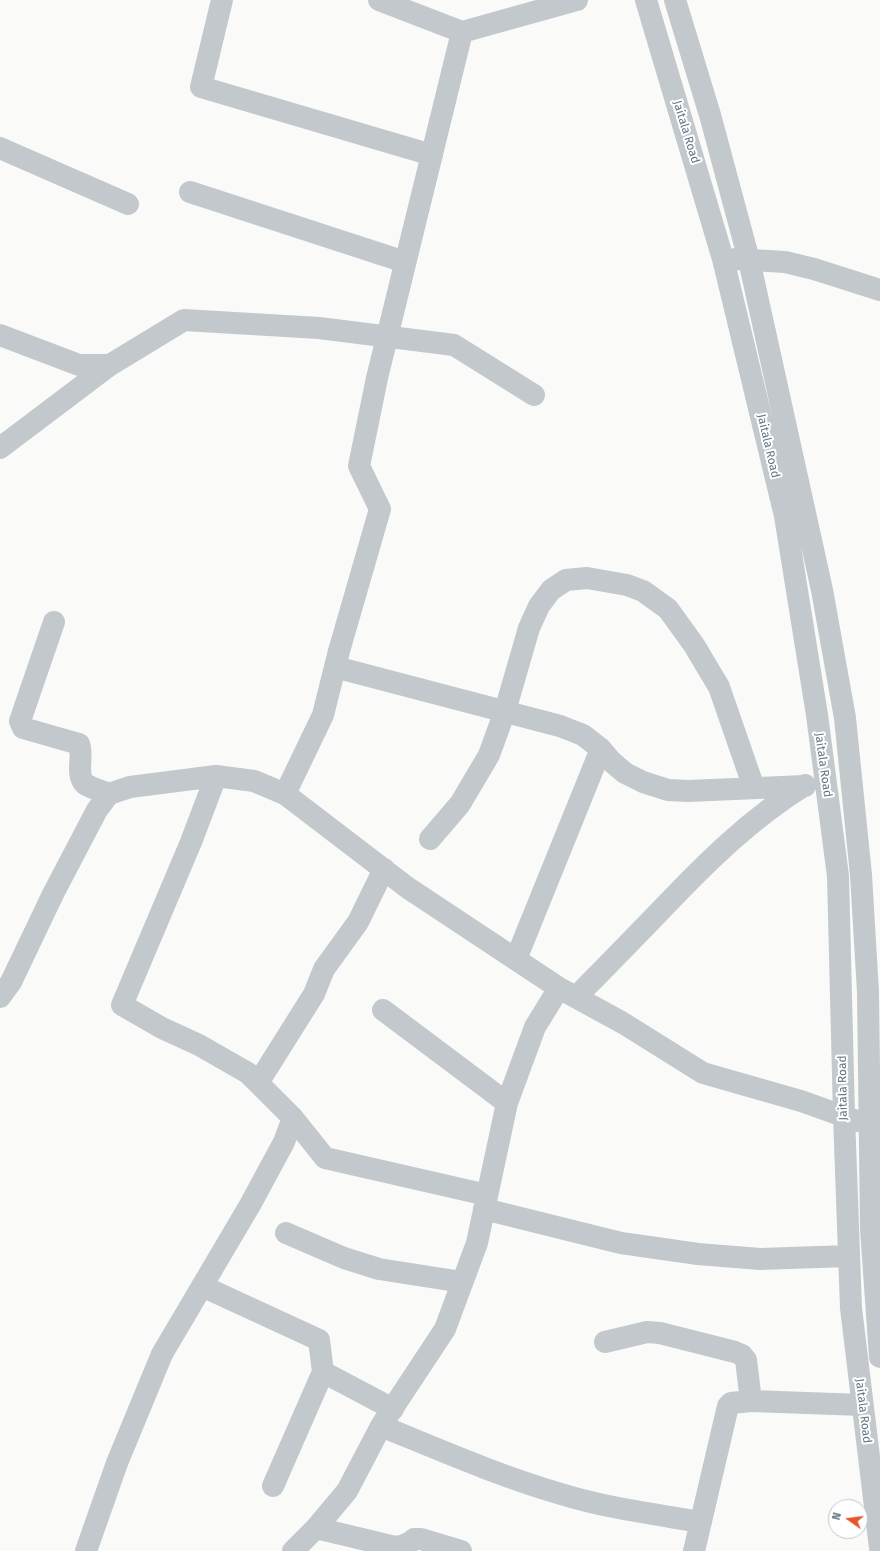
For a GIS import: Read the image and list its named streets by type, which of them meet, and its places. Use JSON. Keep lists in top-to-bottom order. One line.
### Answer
{"streets":{"street":["Jaitala Road"]},"north":"left"}
